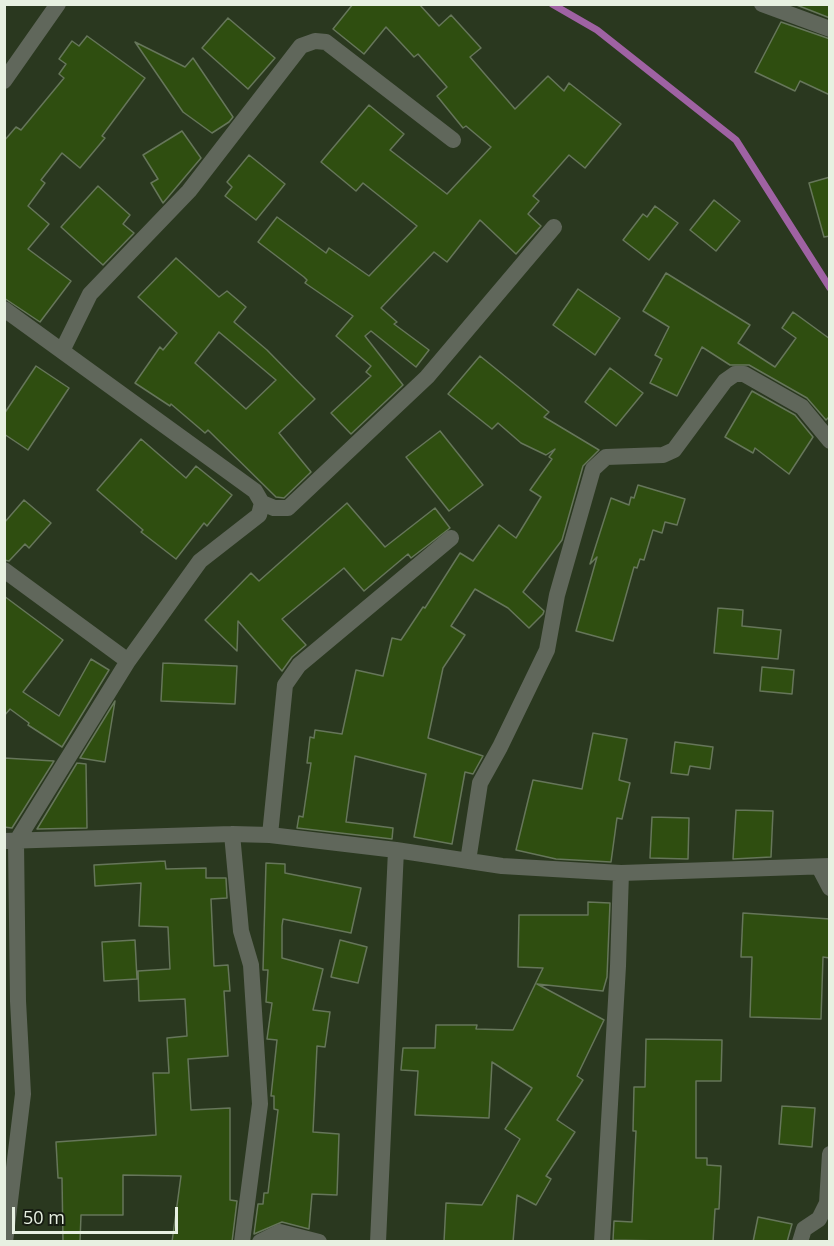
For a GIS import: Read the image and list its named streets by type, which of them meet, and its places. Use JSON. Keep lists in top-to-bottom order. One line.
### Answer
{"scale_bar":"50 m"}
